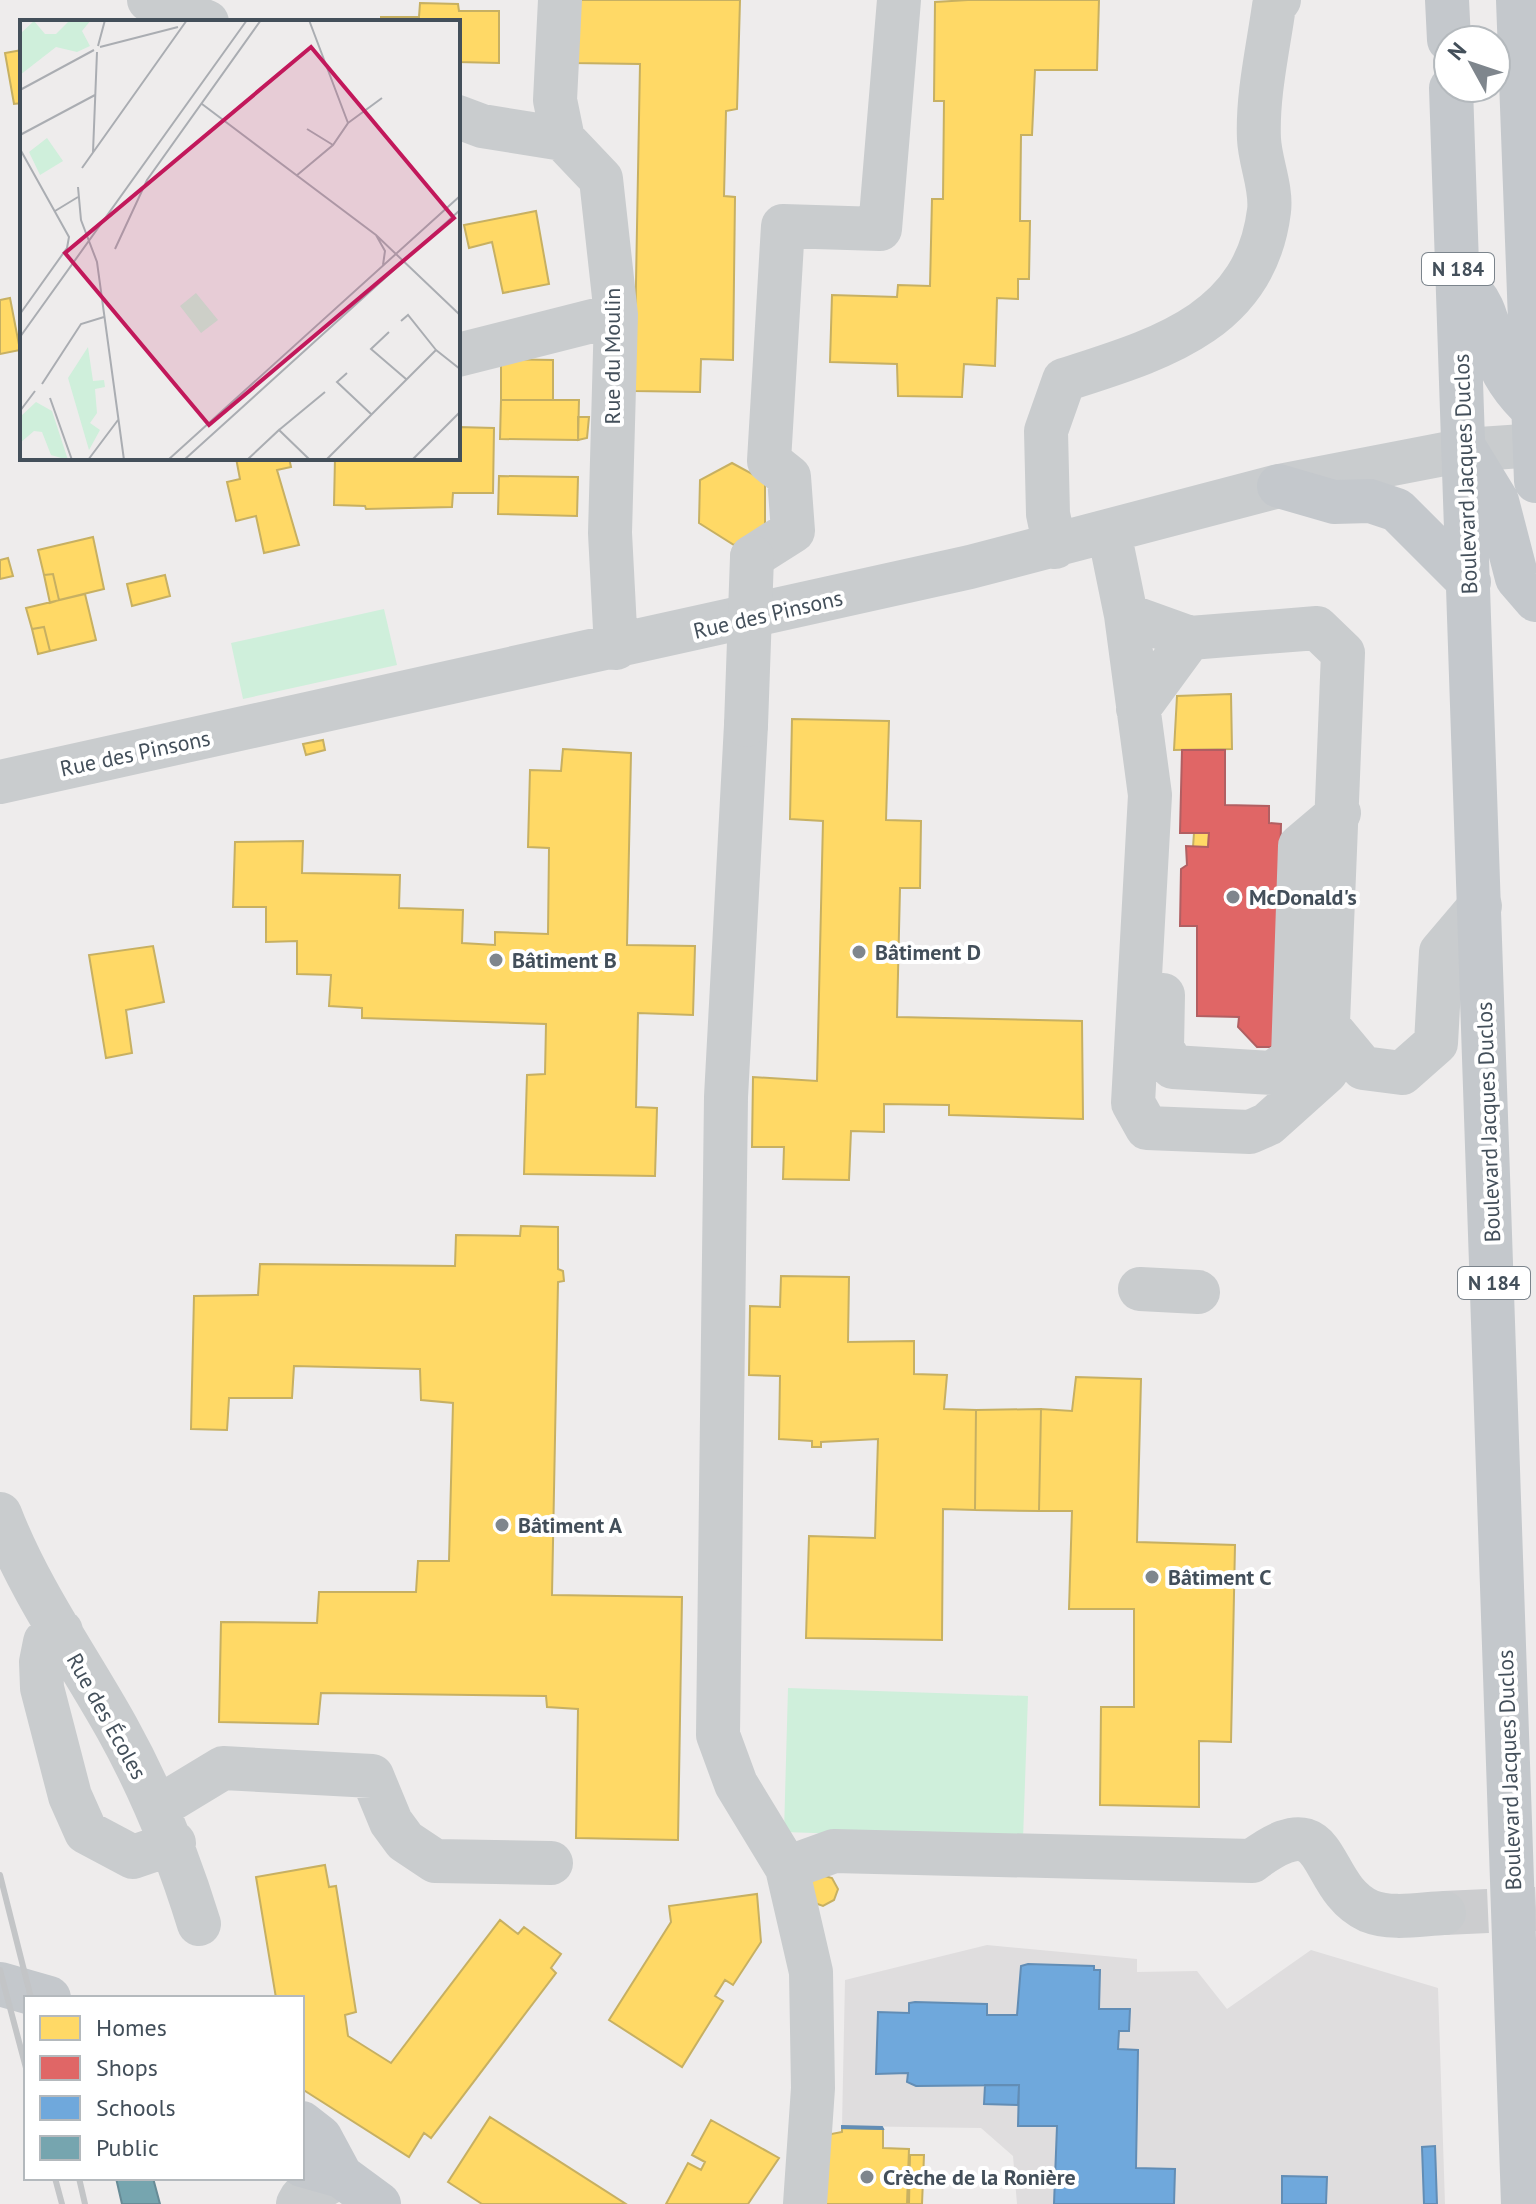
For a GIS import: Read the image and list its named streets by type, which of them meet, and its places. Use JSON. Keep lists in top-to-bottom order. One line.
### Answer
{"streets":{"main road":["N 184","Boulevard Jacques Duclos"],"street":["Rue du Moulin","Rue des Pinsons","Rue des Écoles"]},"crossings":[["N 184","Boulevard Jacques Duclos"],["N 184","Rue des Pinsons"],["Rue du Moulin","Rue des Pinsons"],["Boulevard Jacques Duclos","Rue des Pinsons"]],"places":["McDonald's","Bâtiment D","Bâtiment B","Bâtiment A","Bâtiment C","Crèche de la Ronière"],"legend":["Homes","Shops","Schools","Public"],"north":"top left"}
